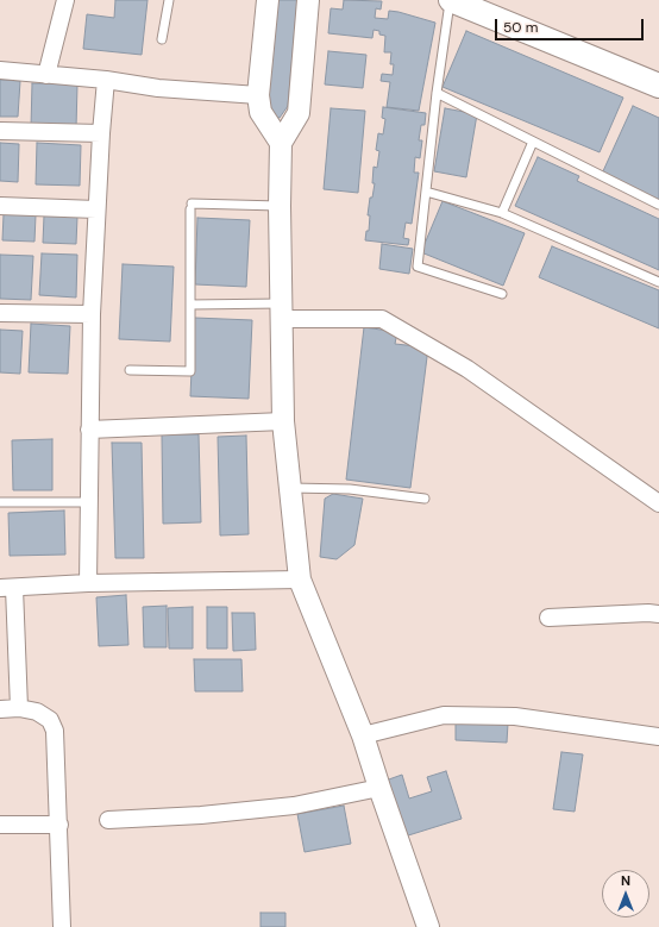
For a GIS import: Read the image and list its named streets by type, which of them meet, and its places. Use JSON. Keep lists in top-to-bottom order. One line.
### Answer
{"scale_bar":"50 m","north":"top"}
